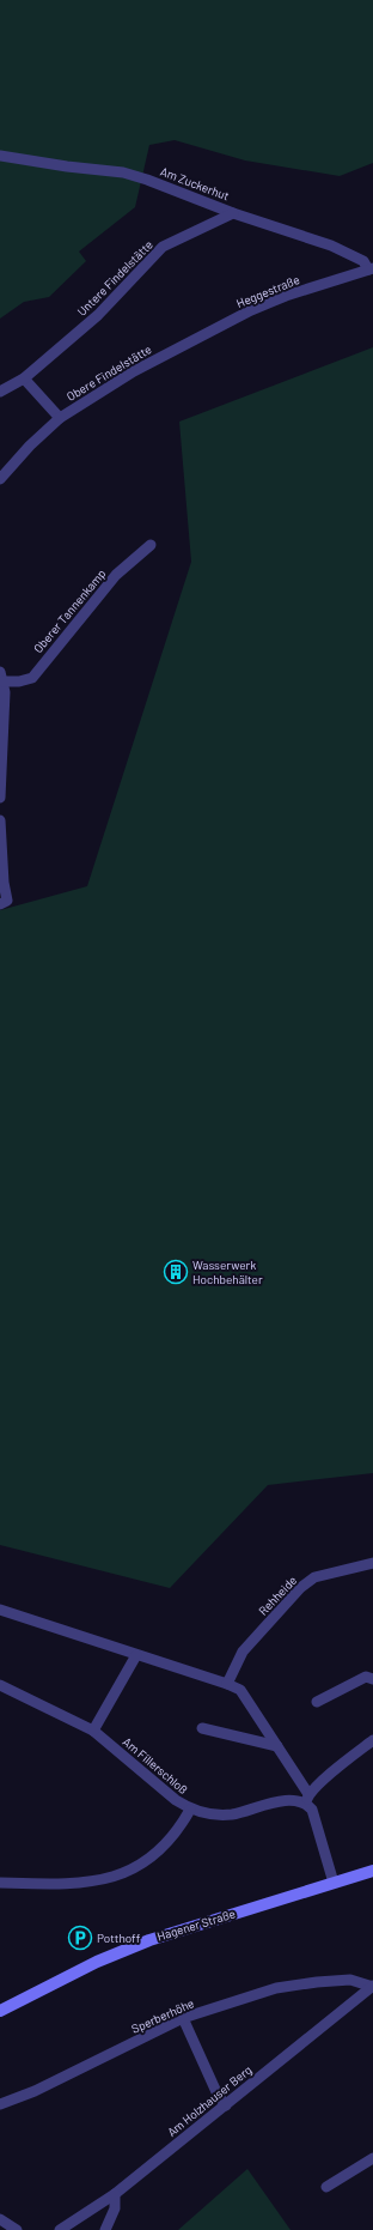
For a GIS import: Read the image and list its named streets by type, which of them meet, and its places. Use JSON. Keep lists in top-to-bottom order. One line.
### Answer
{"streets":{"main road":["Hagener Straße"],"street":["Am Zuckerhut","Untere Findelstätte","Heggestraße","Obere Findelstätte","Oberer Tannenkamp","Rehheide","Am Fillerschloß","Sperberhöhe","Am Holzhauser Berg"]},"crossings":[["Am Zuckerhut","Untere Findelstätte"],["Am Zuckerhut","Heggestraße"],["Heggestraße","Obere Findelstätte"],["Sperberhöhe","Am Holzhauser Berg"]],"places":{"building":["Wasserwerk Hochbehälter"],"parking":["Potthoff"]}}
